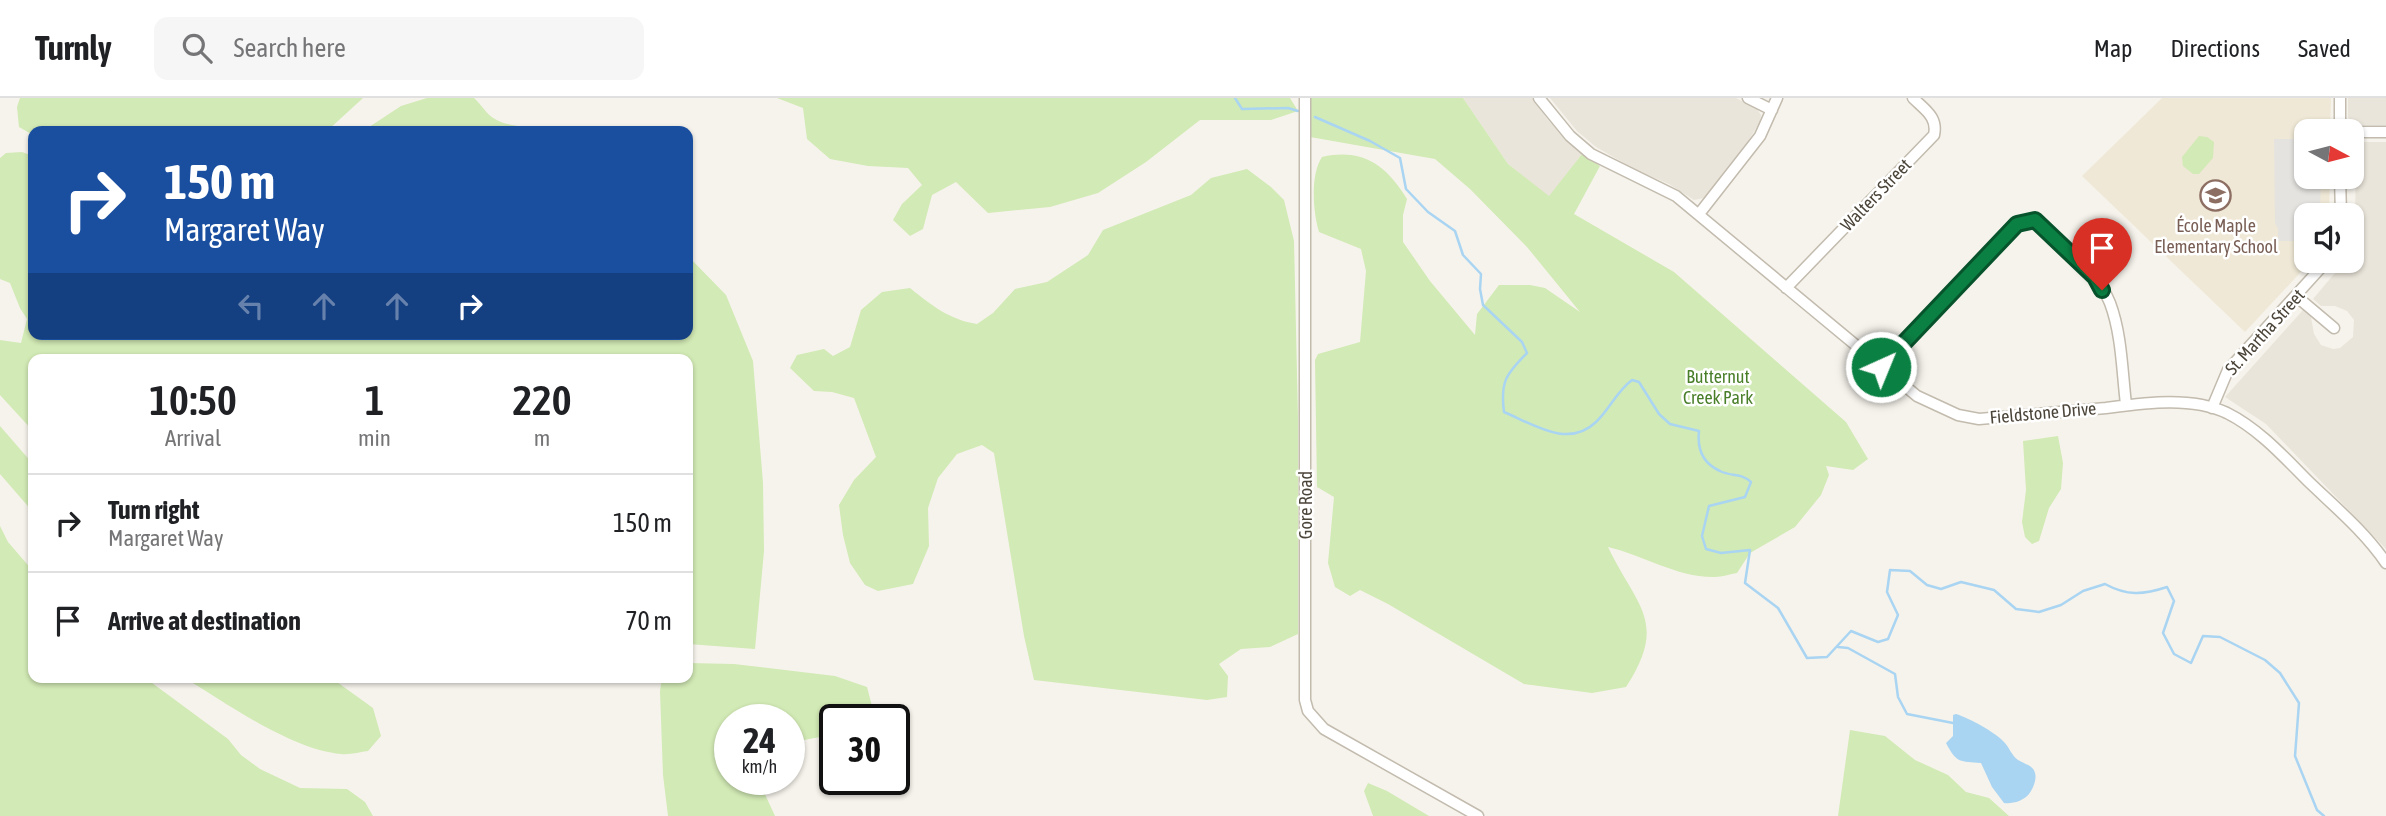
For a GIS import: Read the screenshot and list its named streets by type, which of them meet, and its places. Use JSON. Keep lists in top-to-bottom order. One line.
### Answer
{"streets":{"street":["Walters Street","St. Martha Street","Fieldstone Drive","Gore Road"]},"crossings":[["Walters Street","Fieldstone Drive"],["St. Martha Street","Fieldstone Drive"]],"parks":["Butternut Creek Park"],"places":{"school or university":["École Maple Elementary School"]},"north":"right","page":{"header":"Turnly","search":"Search here","nav":["Map","Directions","Saved"],"turn":["150 m","Margaret Way"],"eta":["10:50","Arrival","1","min","220","m"],"list":[{"name":"Turn right","note":"Margaret Way","value":"150 m"},{"name":"Arrive at destination","value":"70 m"}],"speed":"24 km/h","limit":"30"}}
